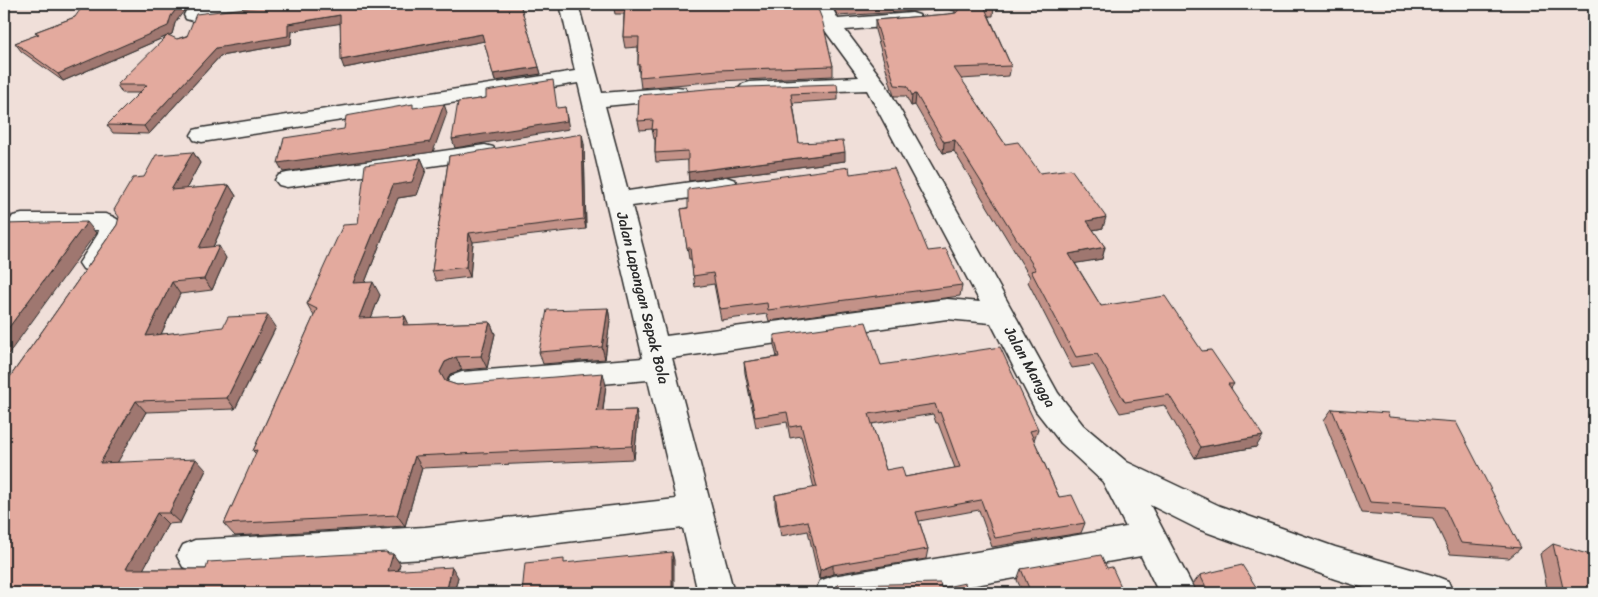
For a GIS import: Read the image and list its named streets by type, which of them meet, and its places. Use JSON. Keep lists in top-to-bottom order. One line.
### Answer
{"streets":{"street":["Jalan Lapangan Sepak Bola","Jalan Mangga"]}}
